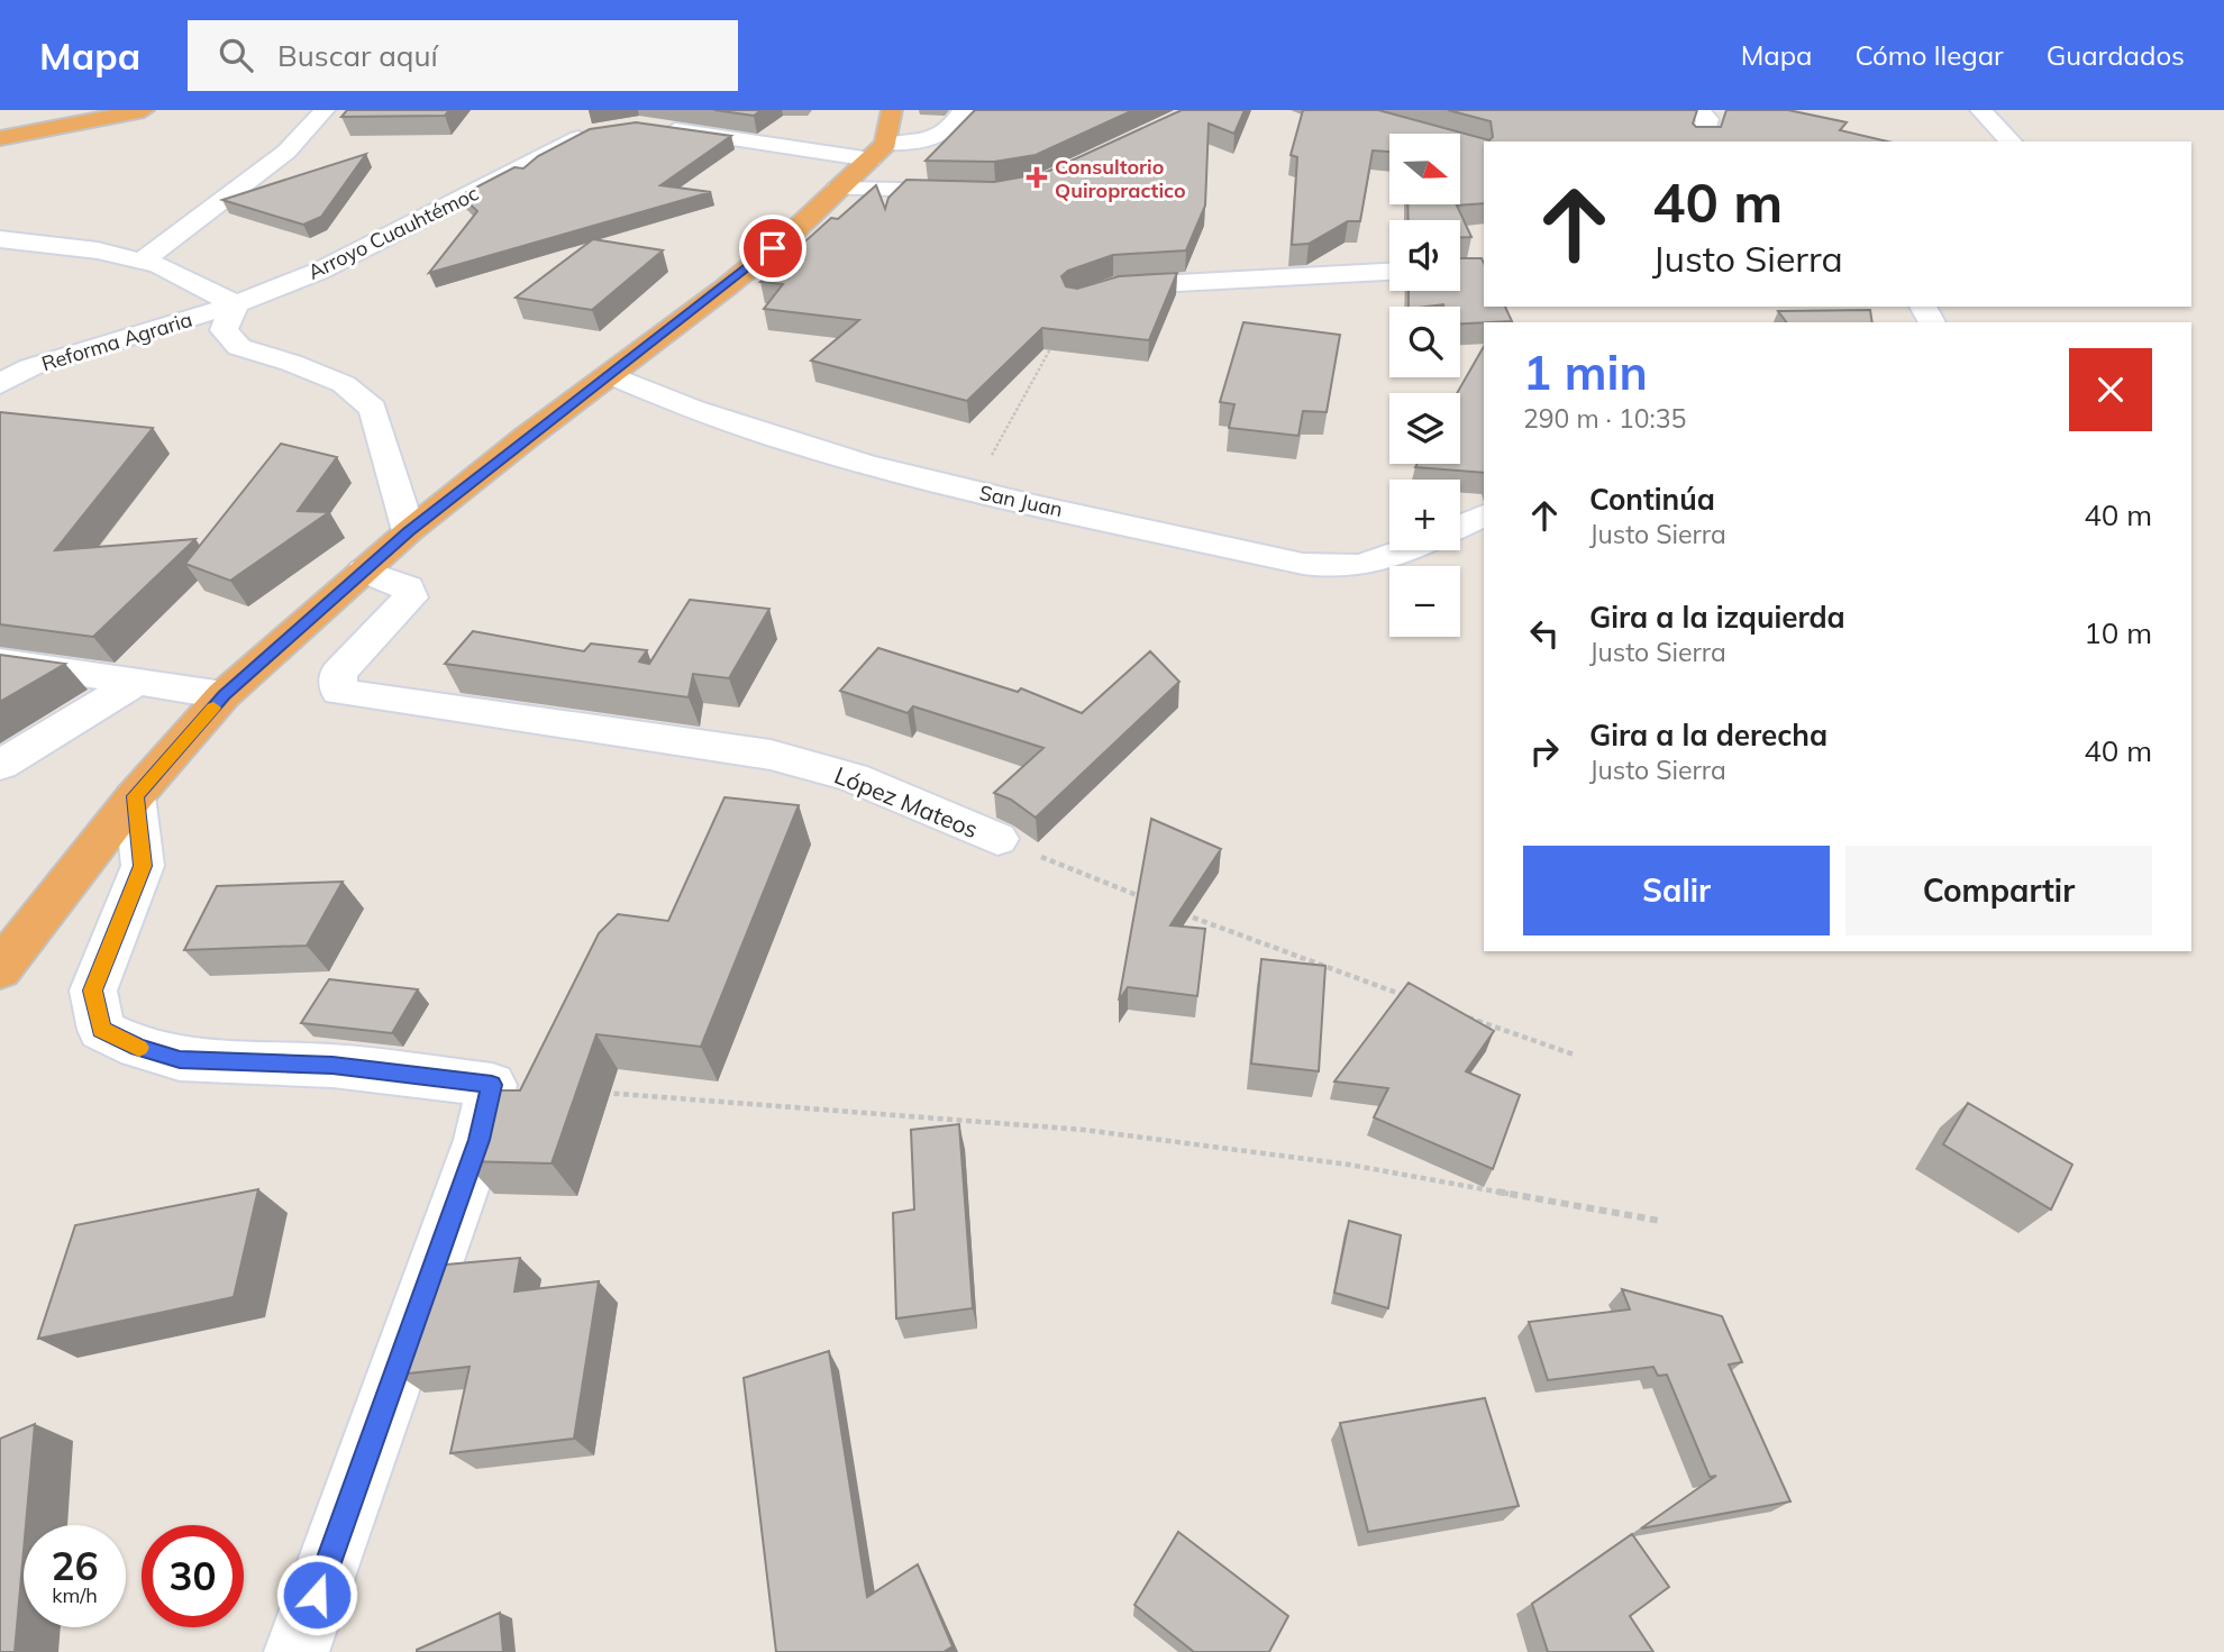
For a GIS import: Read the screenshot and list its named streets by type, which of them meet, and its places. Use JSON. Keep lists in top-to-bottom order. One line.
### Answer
{"streets":{"street":["Arroyo Cuauhtémoc","Reforma Agraria","San Juan","López Mateos"]},"crossings":[["Arroyo Cuauhtémoc","Reforma Agraria"]],"places":{"health":["Consultorio Quiropractico"]},"north":"right","page":{"header":"Mapa","search":"Buscar aquí","nav":["Mapa","Cómo llegar","Guardados"],"map_buttons":["+","−"],"turn":["40 m","Justo Sierra"],"heading":["1 min","290 m · 10:35"],"list":[{"name":"Continúa","note":"Justo Sierra","value":"40 m"},{"name":"Gira a la izquierda","note":"Justo Sierra","value":"10 m"},{"name":"Gira a la derecha","note":"Justo Sierra","value":"40 m"}],"buttons":["Salir","Compartir"],"speed":"26 km/h","limit":"30"}}
